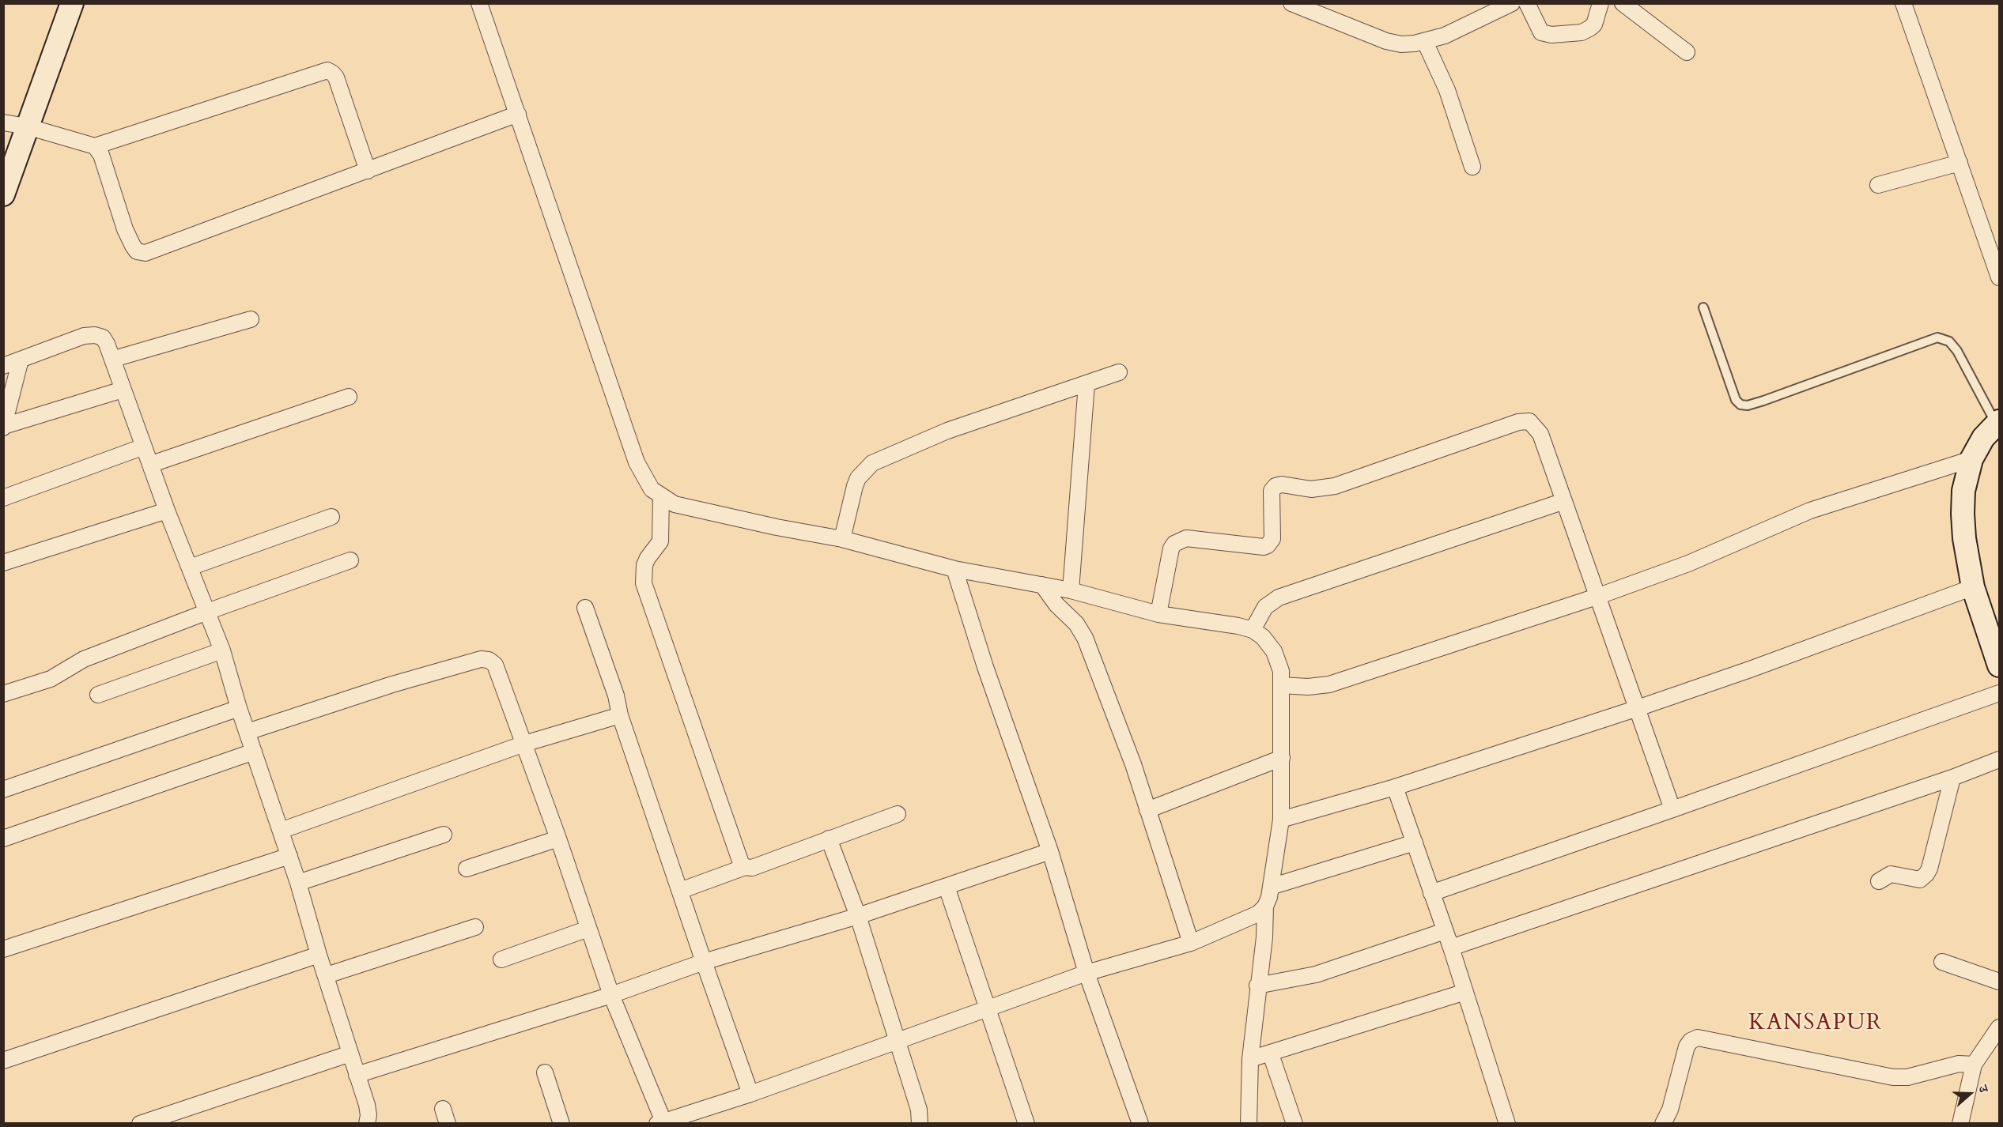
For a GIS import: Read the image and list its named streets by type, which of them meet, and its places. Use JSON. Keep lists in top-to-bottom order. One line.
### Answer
{"districts":["KANSAPUR"],"north":"right"}
